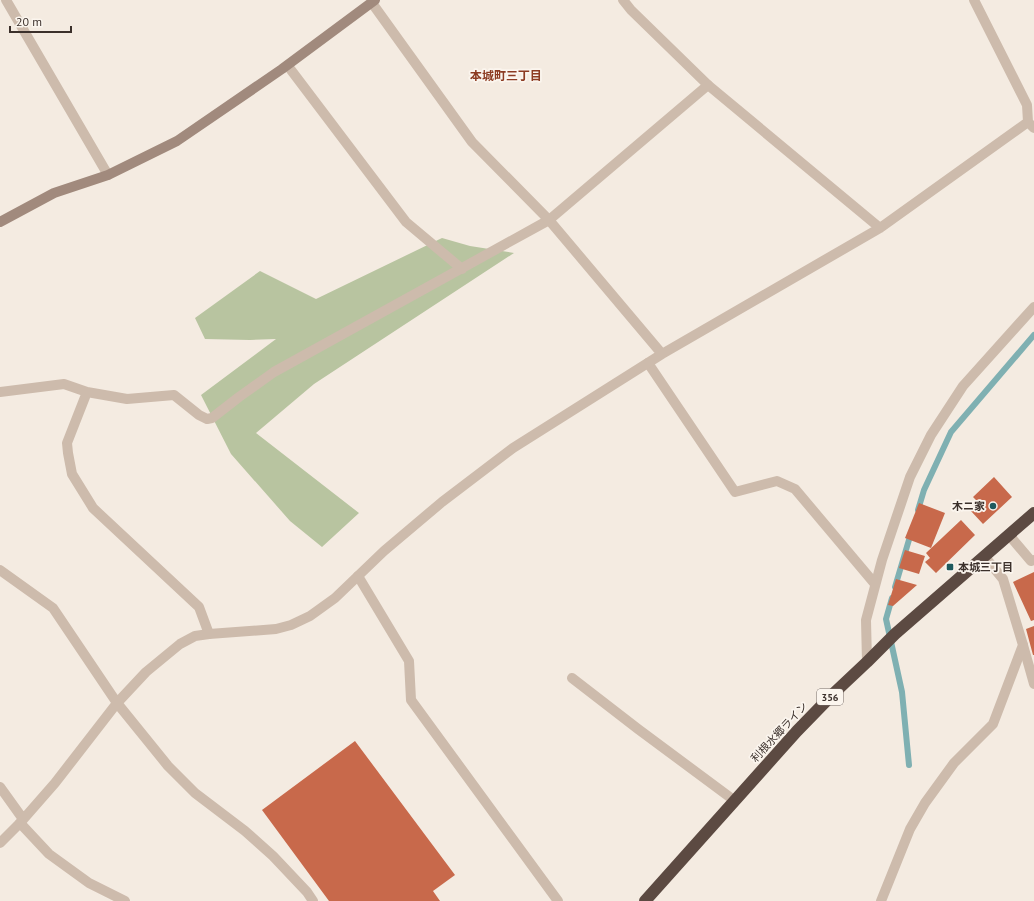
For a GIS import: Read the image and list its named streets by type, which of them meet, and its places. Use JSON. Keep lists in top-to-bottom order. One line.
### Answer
{"streets":{"highway":["356","利根水郷ライン"]},"districts":["本城町三丁目"],"places":{"other":["木ニ家"],"transit":["本城三丁目"]},"scale_bar":"20 m"}
